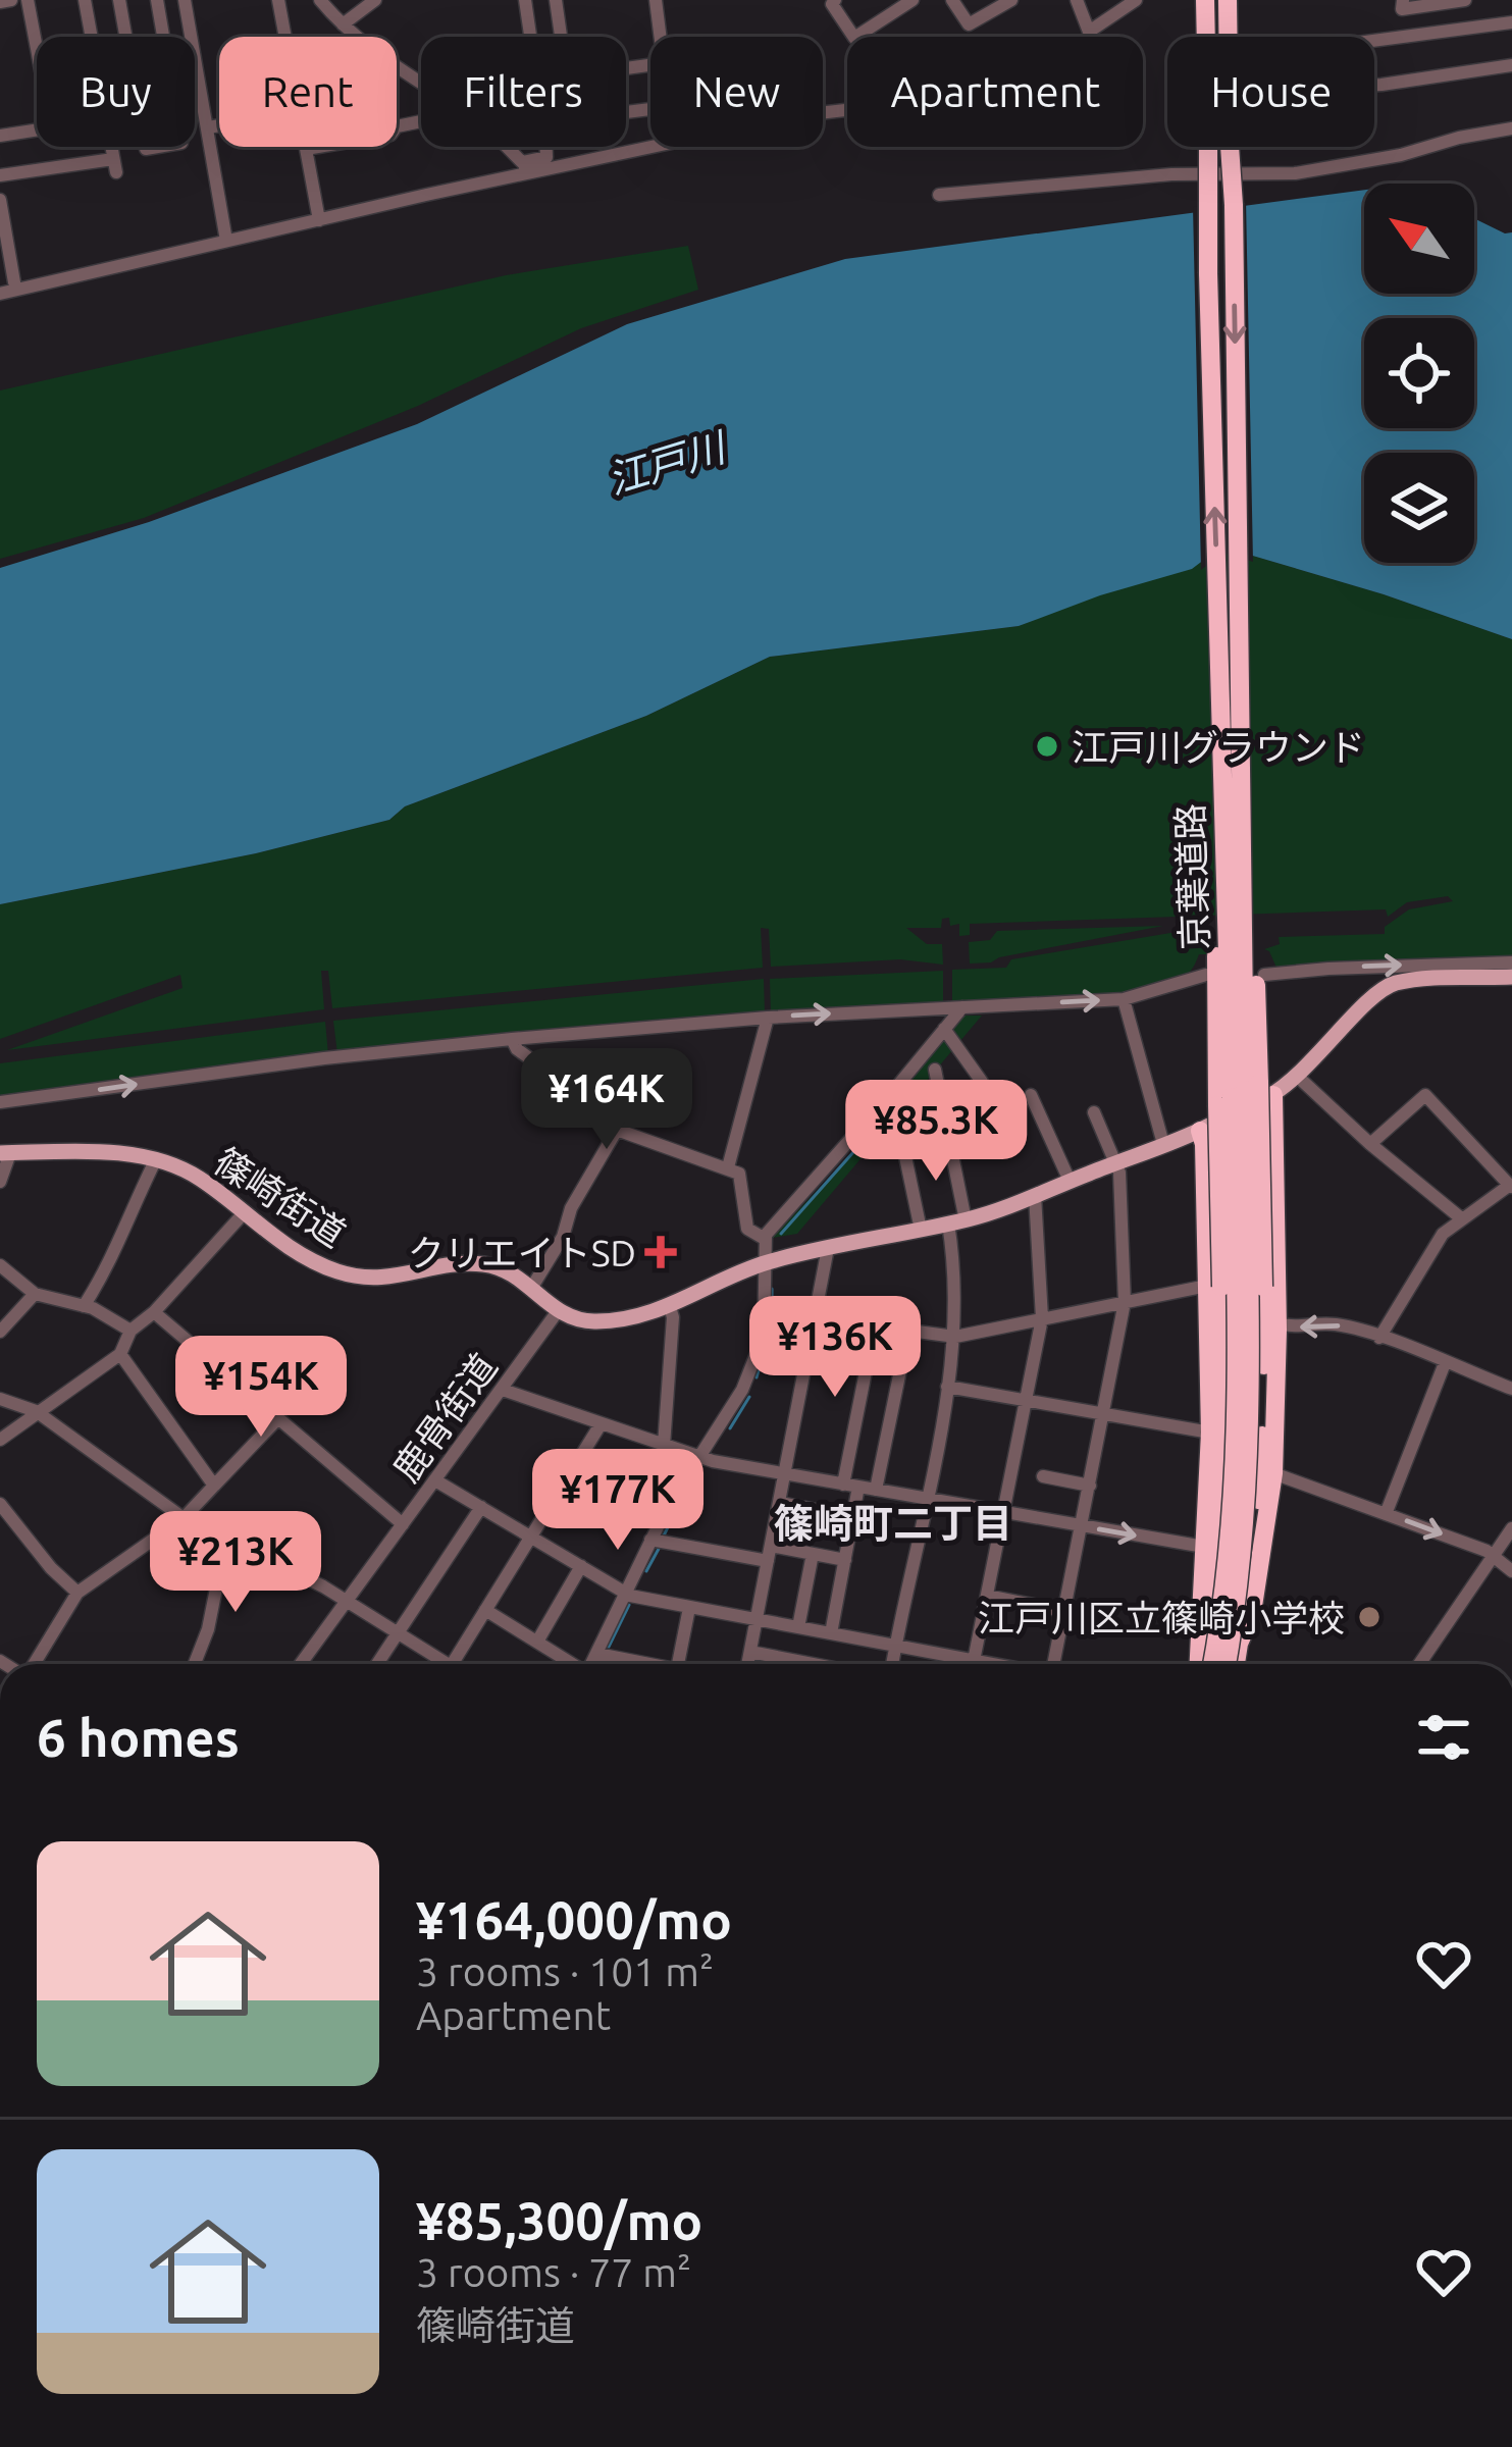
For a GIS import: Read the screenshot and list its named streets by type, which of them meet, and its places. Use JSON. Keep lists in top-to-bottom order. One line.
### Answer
{"streets":{"highway":["京葉道路"],"main road":["篠崎街道"],"street":["鹿骨街道"]},"crossings":[["篠崎街道","鹿骨街道"]],"districts":["篠崎町二丁目"],"water":["江戸川"],"places":{"other":["江戸川グラウンド","江戸川区立篠崎小学校"],"health":["クリエイトSD"]},"north":"top left","page":{"chip":["Buy","Rent","Filters","New","Apartment","House"],"price":["¥164K","¥85.3K","¥136K","¥154K","¥177K","¥213K"],"heading":"6 homes","list":[{"name":"¥164,000/mo","note":"3 rooms · 101 m² · Apartment"},{"name":"¥85,300/mo","note":"3 rooms · 77 m² · 篠崎街道"}]}}
